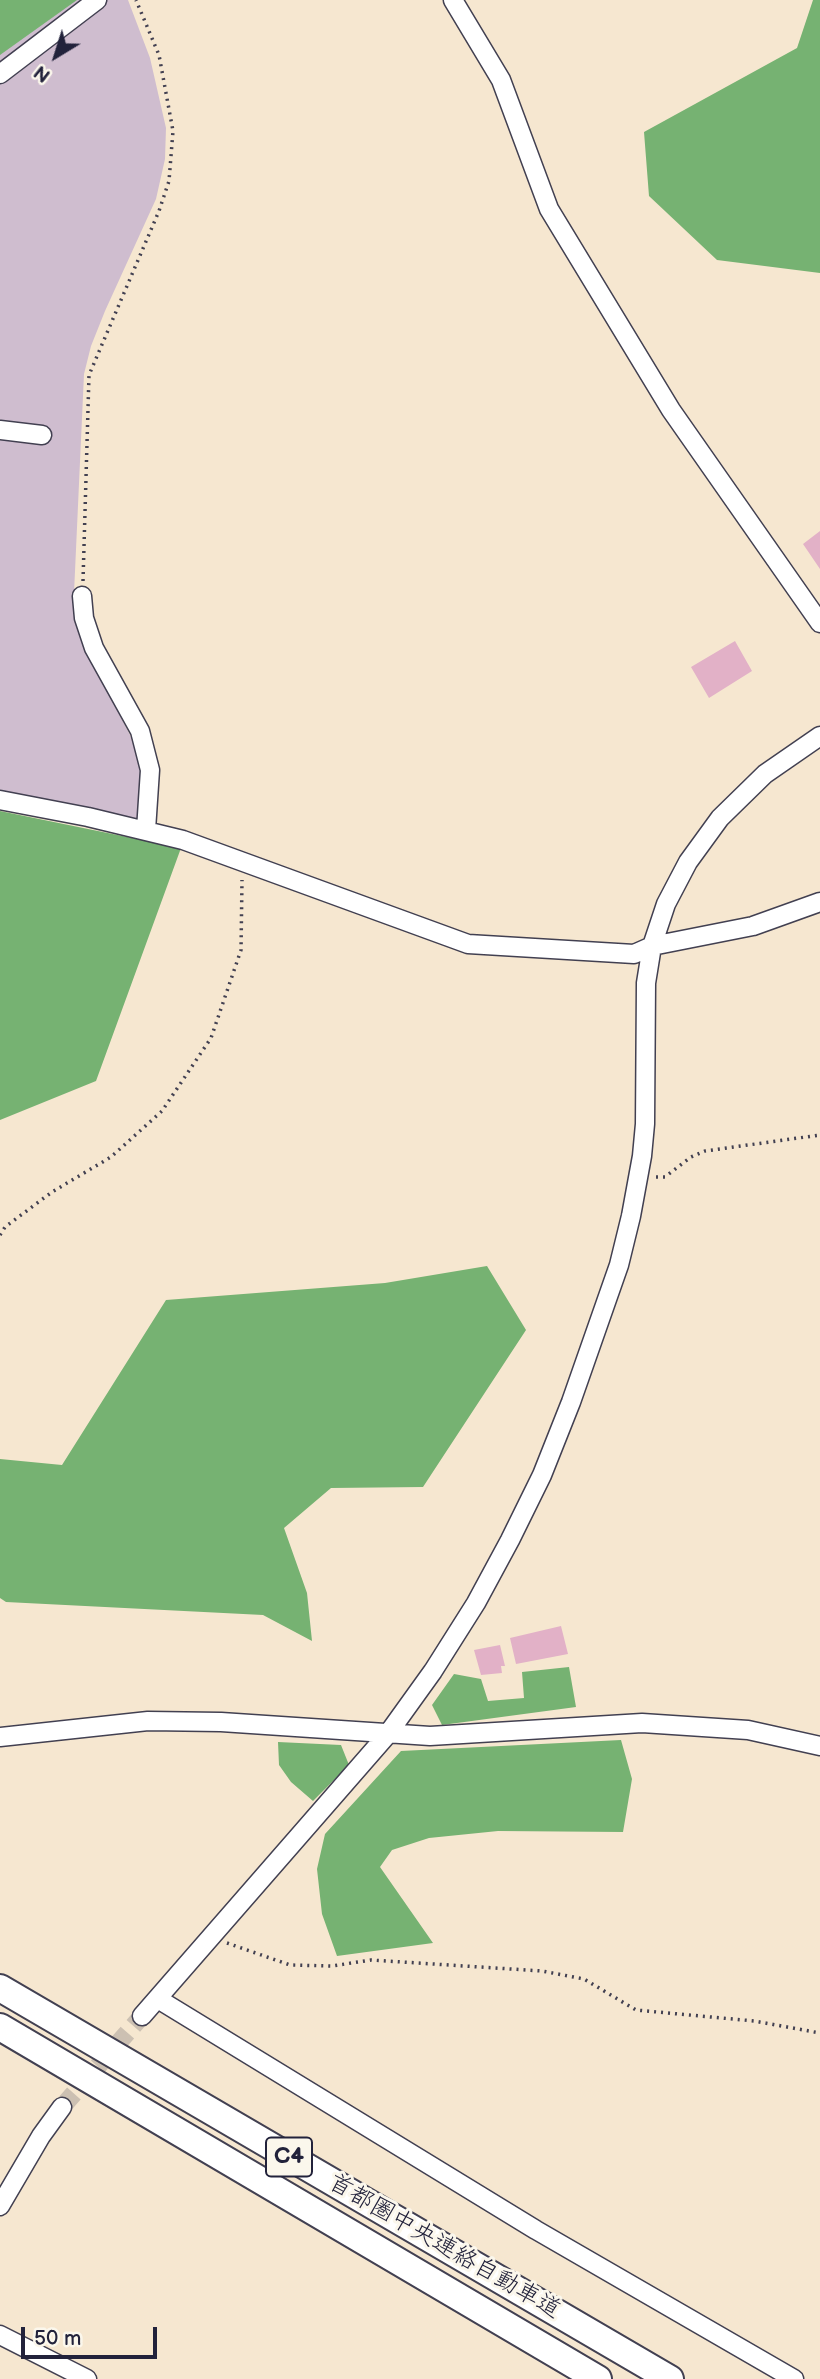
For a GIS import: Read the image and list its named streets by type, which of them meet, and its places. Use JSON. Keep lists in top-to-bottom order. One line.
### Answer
{"streets":{"highway":["C4","首都圏中央連絡自動車道"]},"scale_bar":"50 m","north":"bottom left"}
